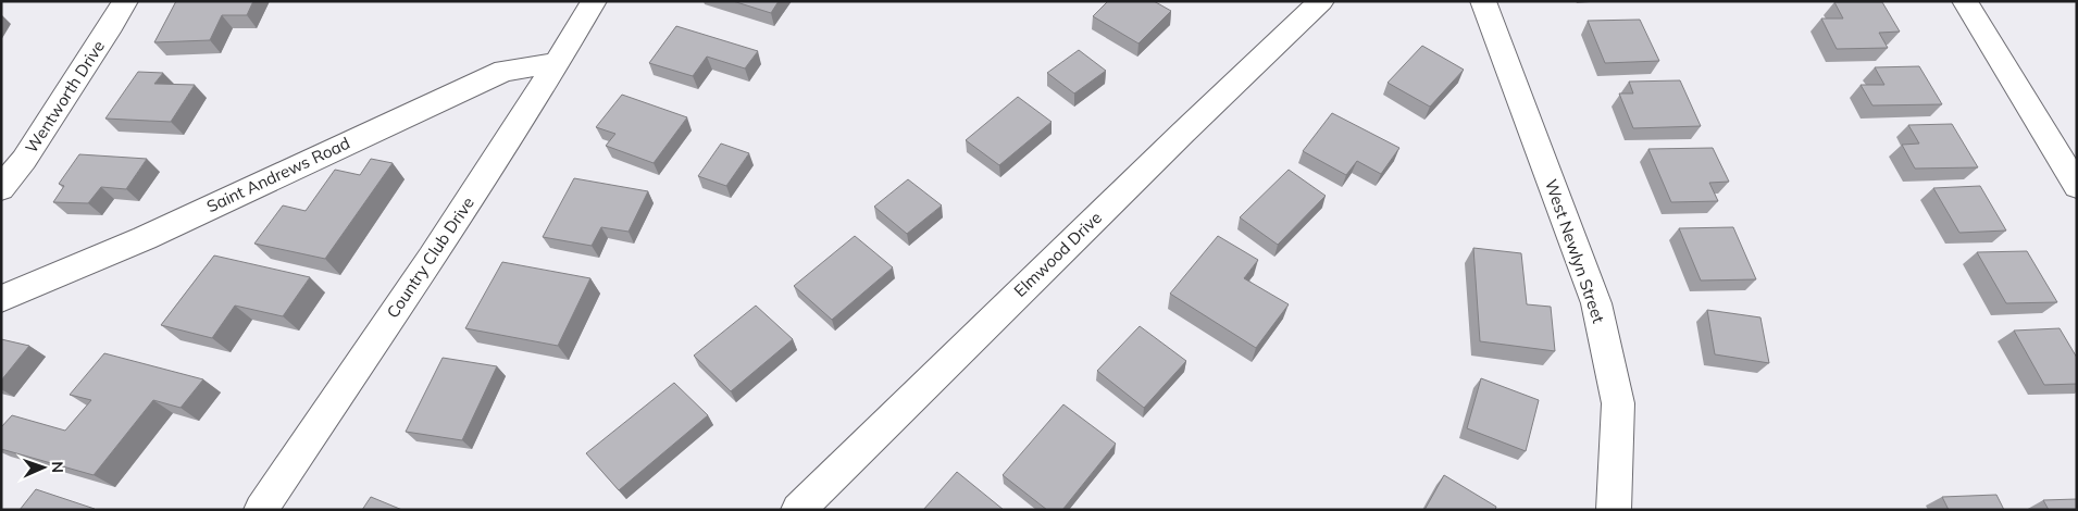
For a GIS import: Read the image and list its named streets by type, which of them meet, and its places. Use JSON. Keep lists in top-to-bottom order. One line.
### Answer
{"streets":{"street":["Wentworth Drive","Saint Andrews Road","West Newlyn Street","Elmwood Drive","Country Club Drive"]},"crossings":[["Saint Andrews Road","Country Club Drive"]],"north":"right"}
